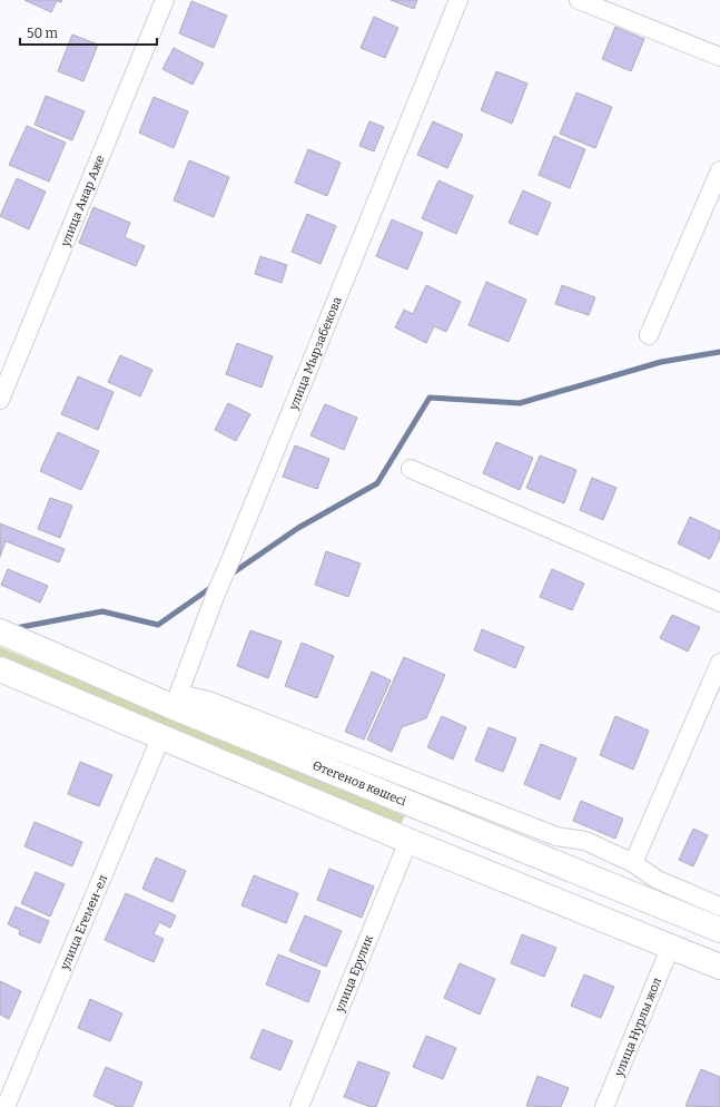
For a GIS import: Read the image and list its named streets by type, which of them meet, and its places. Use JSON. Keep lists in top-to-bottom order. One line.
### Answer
{"streets":{"main road":["Өтегенов көшесі"],"street":["улица Анар Аже","улица Мырзабекова","улица Егемен-ел","улица Ерулик","улица Нурлы жол"]},"crossings":[["улица Мырзабекова","Өтегенов көшесі"]],"scale_bar":"50 m"}
